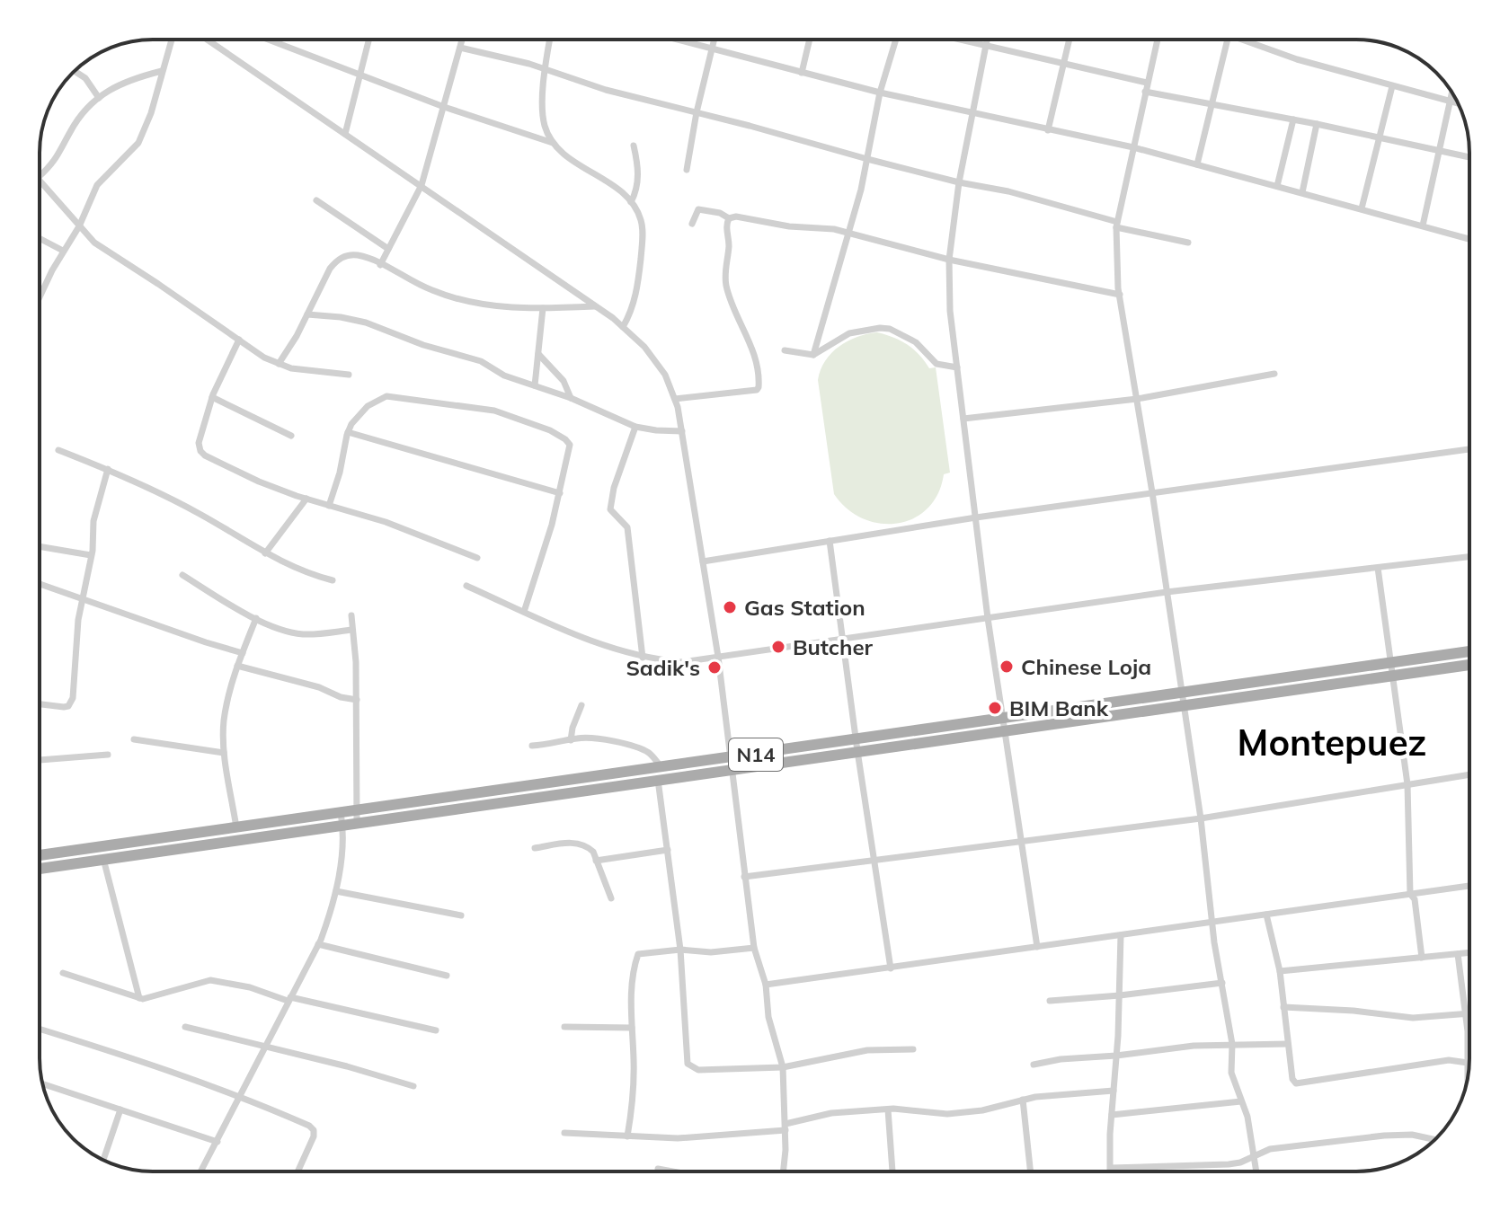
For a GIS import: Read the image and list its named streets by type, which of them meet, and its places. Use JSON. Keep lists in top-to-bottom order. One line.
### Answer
{"streets":{"main road":["N14"]},"districts":["Montepuez"],"places":["Gas Station","Butcher","Chinese Loja","Sadik's","BIM Bank"]}
